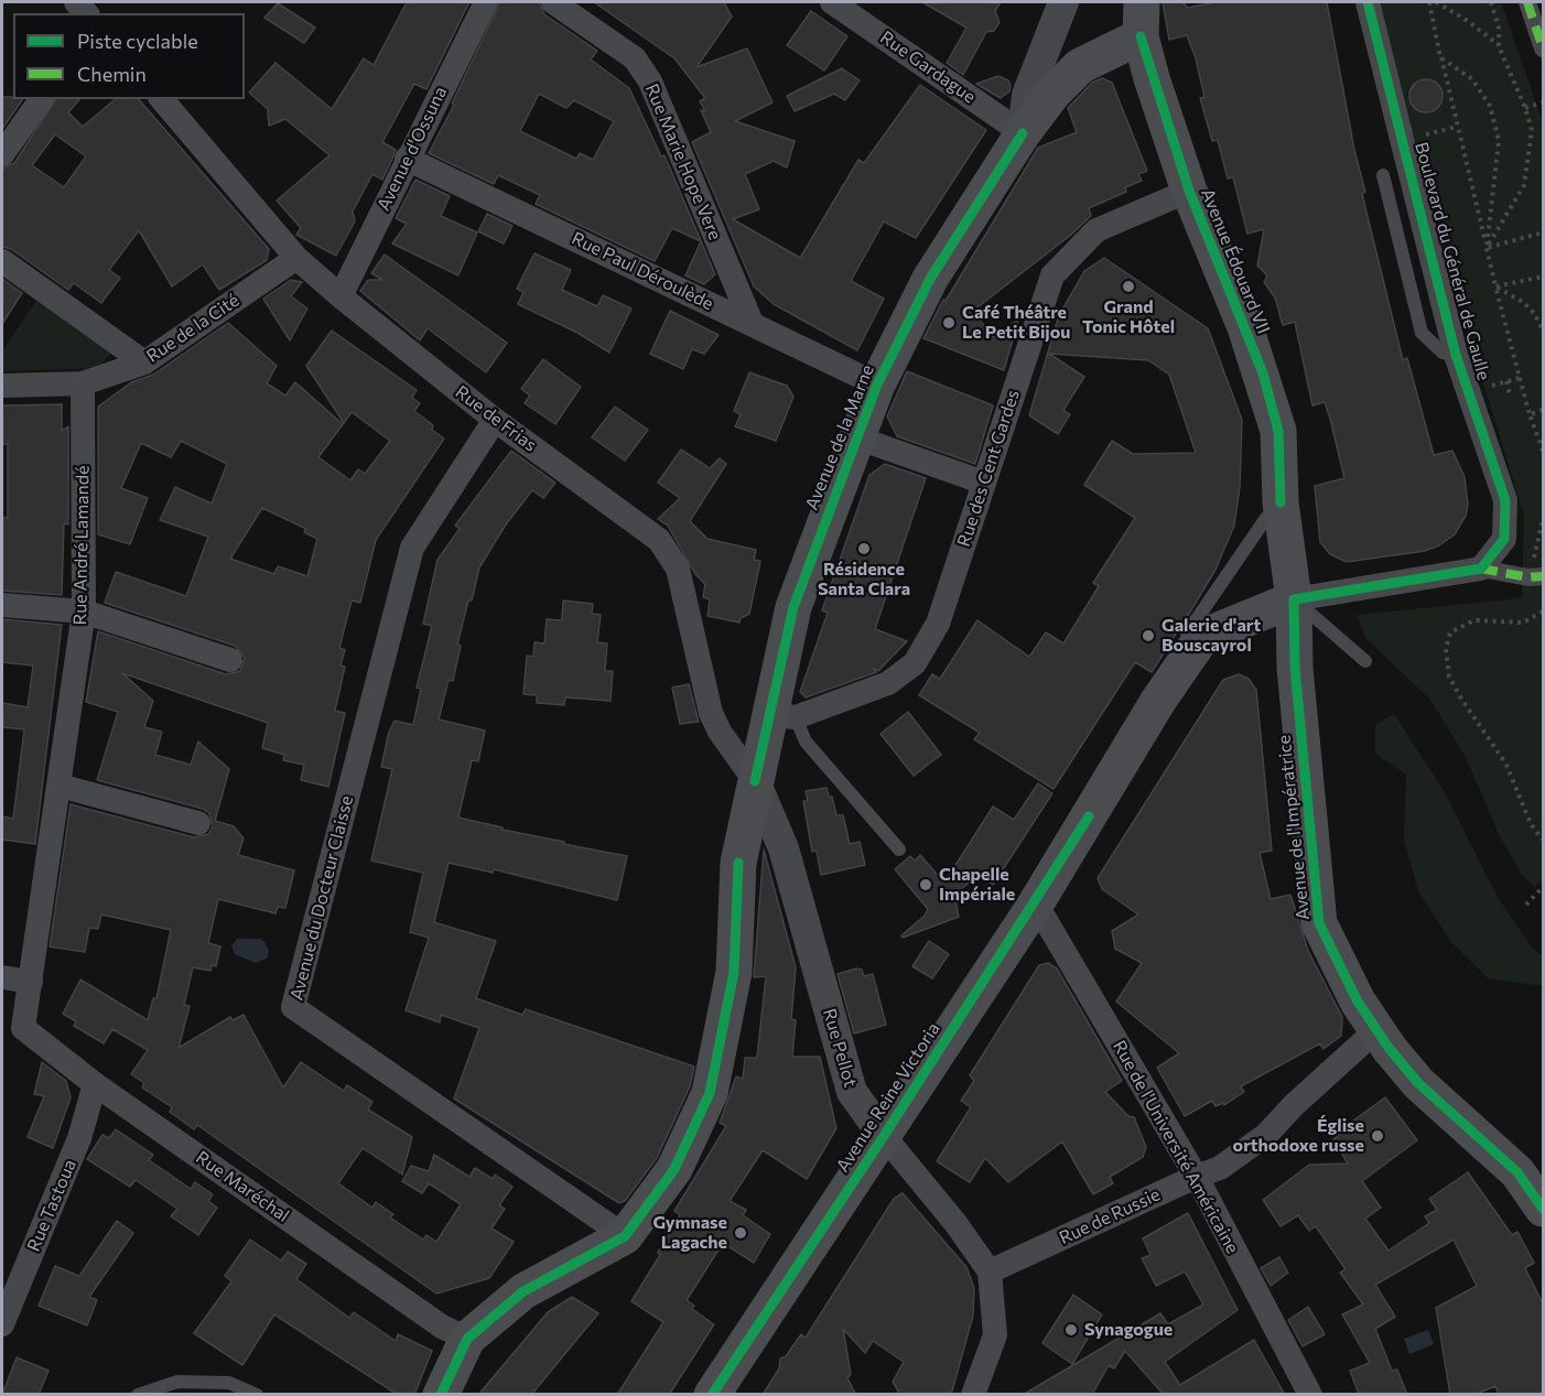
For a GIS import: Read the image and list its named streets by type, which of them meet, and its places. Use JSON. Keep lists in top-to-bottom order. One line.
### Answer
{"streets":{"main road":["Avenue Édouard VII","Avenue de la Marne","Avenue de l'Impératrice","Avenue Reine Victoria"],"street":["Rue Gardague","Avenue d'Ossuna","Rue Marie Hope Vere","Boulevard du Général de Gaulle","Rue Paul Déroulède","Rue de la Cité","Rue de Frias","Rue des Cent Gardes","Rue André Lamandé","Avenue du Docteur Claisse","Rue Pellot","Rue de l'Université Américaine","Rue Maréchal","Rue Tastoua","Rue de Russie"]},"crossings":[["Rue Gardague","Avenue de la Marne"],["Avenue d'Ossuna","Rue Paul Déroulède"],["Avenue d'Ossuna","Rue de Frias"],["Rue Marie Hope Vere","Rue Paul Déroulède"],["Avenue Édouard VII","Avenue de la Marne"],["Avenue Édouard VII","Rue des Cent Gardes"],["Avenue Édouard VII","Avenue de l'Impératrice"],["Avenue Édouard VII","Avenue Reine Victoria"],["Rue Paul Déroulède","Avenue de la Marne"],["Rue de la Cité","Rue de Frias"],["Rue de la Cité","Rue André Lamandé"],["Rue de Frias","Avenue de la Marne"],["Rue de Frias","Avenue du Docteur Claisse"],["Rue de Frias","Rue Pellot"],["Avenue de la Marne","Rue des Cent Gardes"],["Avenue de la Marne","Avenue du Docteur Claisse"],["Avenue de la Marne","Rue Pellot"],["Avenue de la Marne","Rue Maréchal"],["Rue André Lamandé","Rue Maréchal"],["Avenue de l'Impératrice","Avenue Reine Victoria"],["Avenue de l'Impératrice","Rue de Russie"],["Rue Pellot","Avenue Reine Victoria"],["Rue Pellot","Rue de Russie"],["Avenue Reine Victoria","Rue de l'Université Américaine"],["Rue de l'Université Américaine","Rue de Russie"],["Rue Maréchal","Rue Tastoua"]],"places":["Grand Tonic Hôtel","Café Théâtre Le Petit Bijou","Résidence Santa Clara","Galerie d'art Bouscayrol","Chapelle Impériale","Église orthodoxe russe","Gymnase Lagache","Synagogue"],"legend":["Piste cyclable","Chemin"]}
